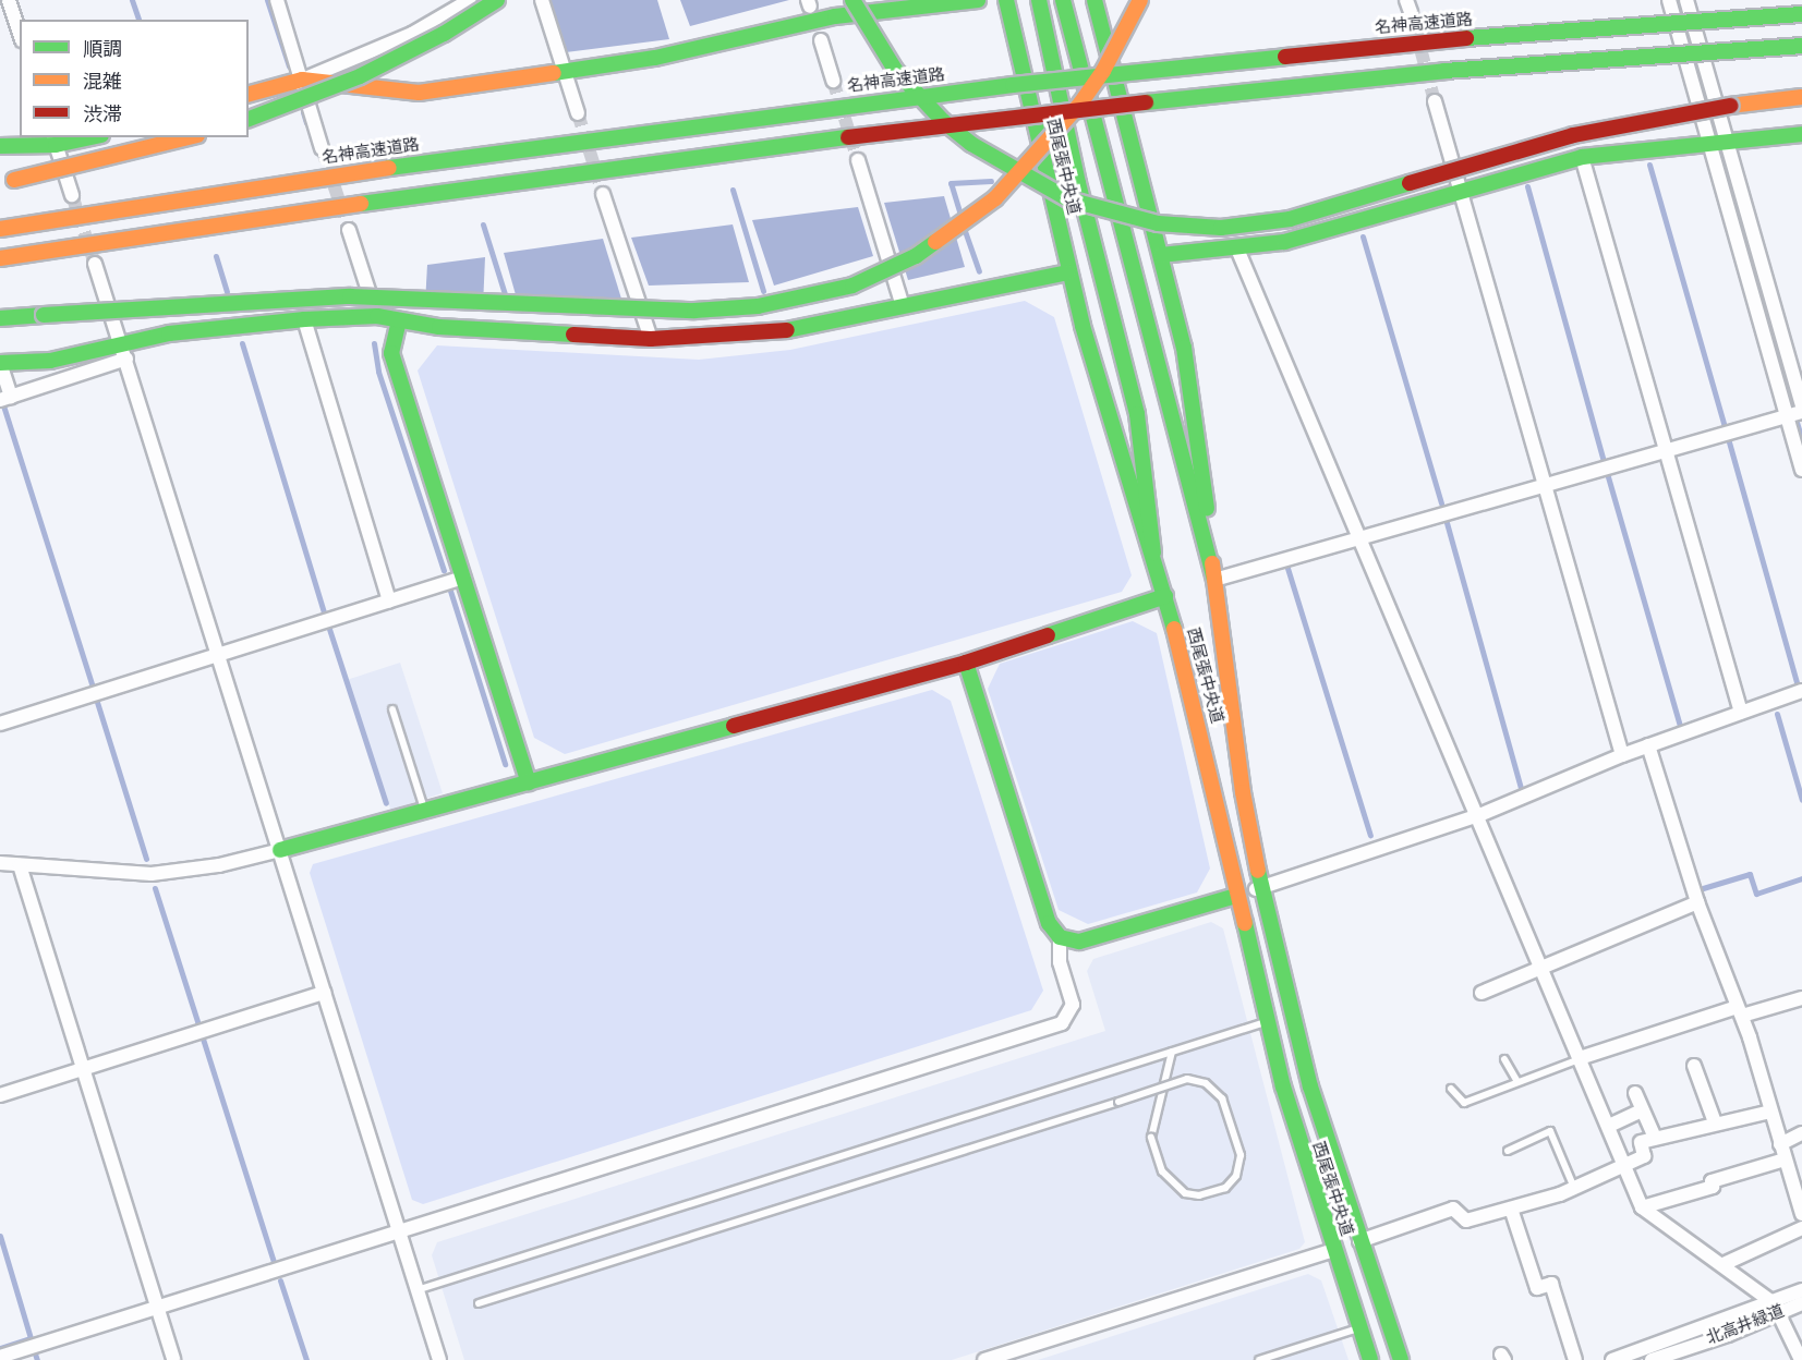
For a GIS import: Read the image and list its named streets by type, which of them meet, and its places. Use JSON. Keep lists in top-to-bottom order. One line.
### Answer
{"streets":{"main road":["名神高速道路","西尾張中央道"],"street":["北高井緑道"]},"legend":["順調","混雑","渋滞"]}
